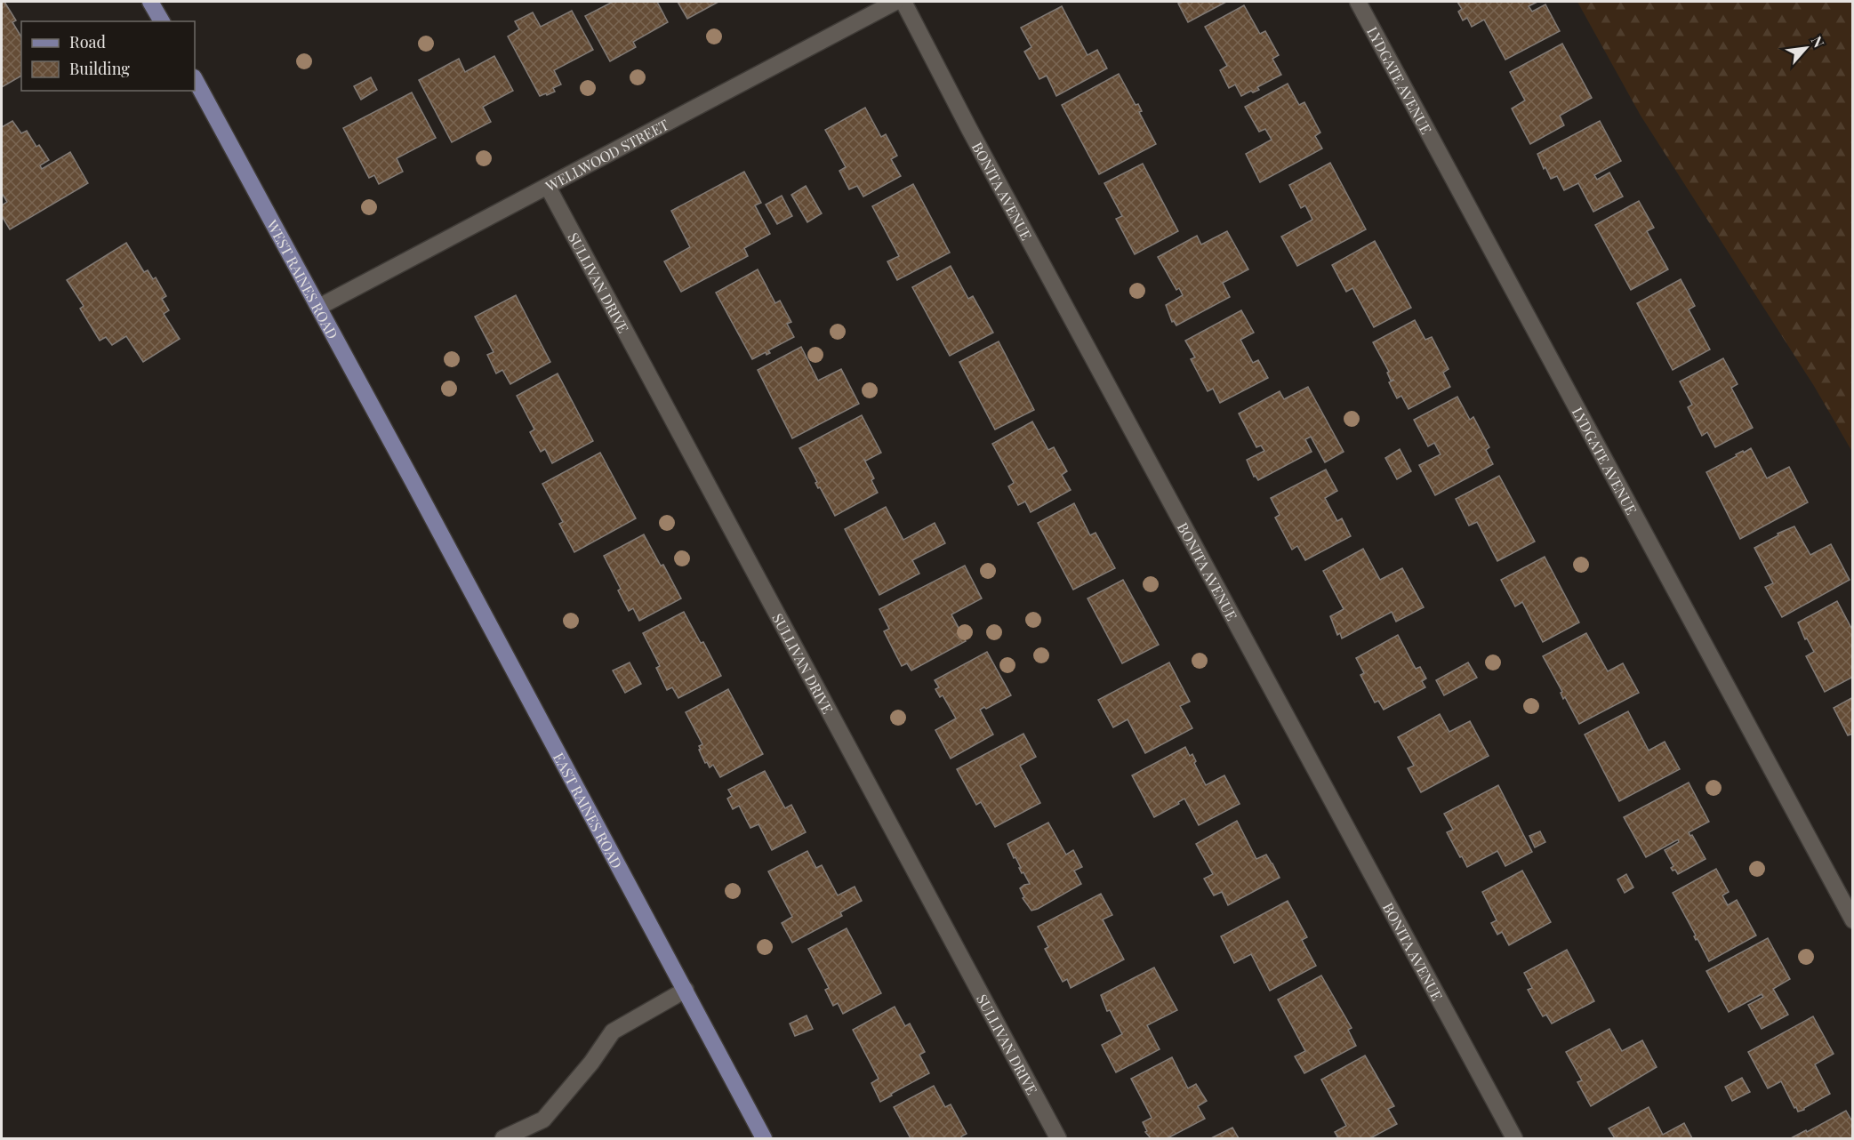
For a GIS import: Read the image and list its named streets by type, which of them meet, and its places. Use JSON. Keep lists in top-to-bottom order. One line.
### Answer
{"streets":{"main road":["WEST RAINES ROAD","EAST RAINES ROAD"],"street":["LYDGATE AVENUE","WELLWOOD STREET","BONITA AVENUE","SULLIVAN DRIVE"]},"crossings":[["WELLWOOD STREET","WEST RAINES ROAD"],["WELLWOOD STREET","SULLIVAN DRIVE"],["WEST RAINES ROAD","EAST RAINES ROAD"]],"legend":["Road","Building"],"north":"top right"}
